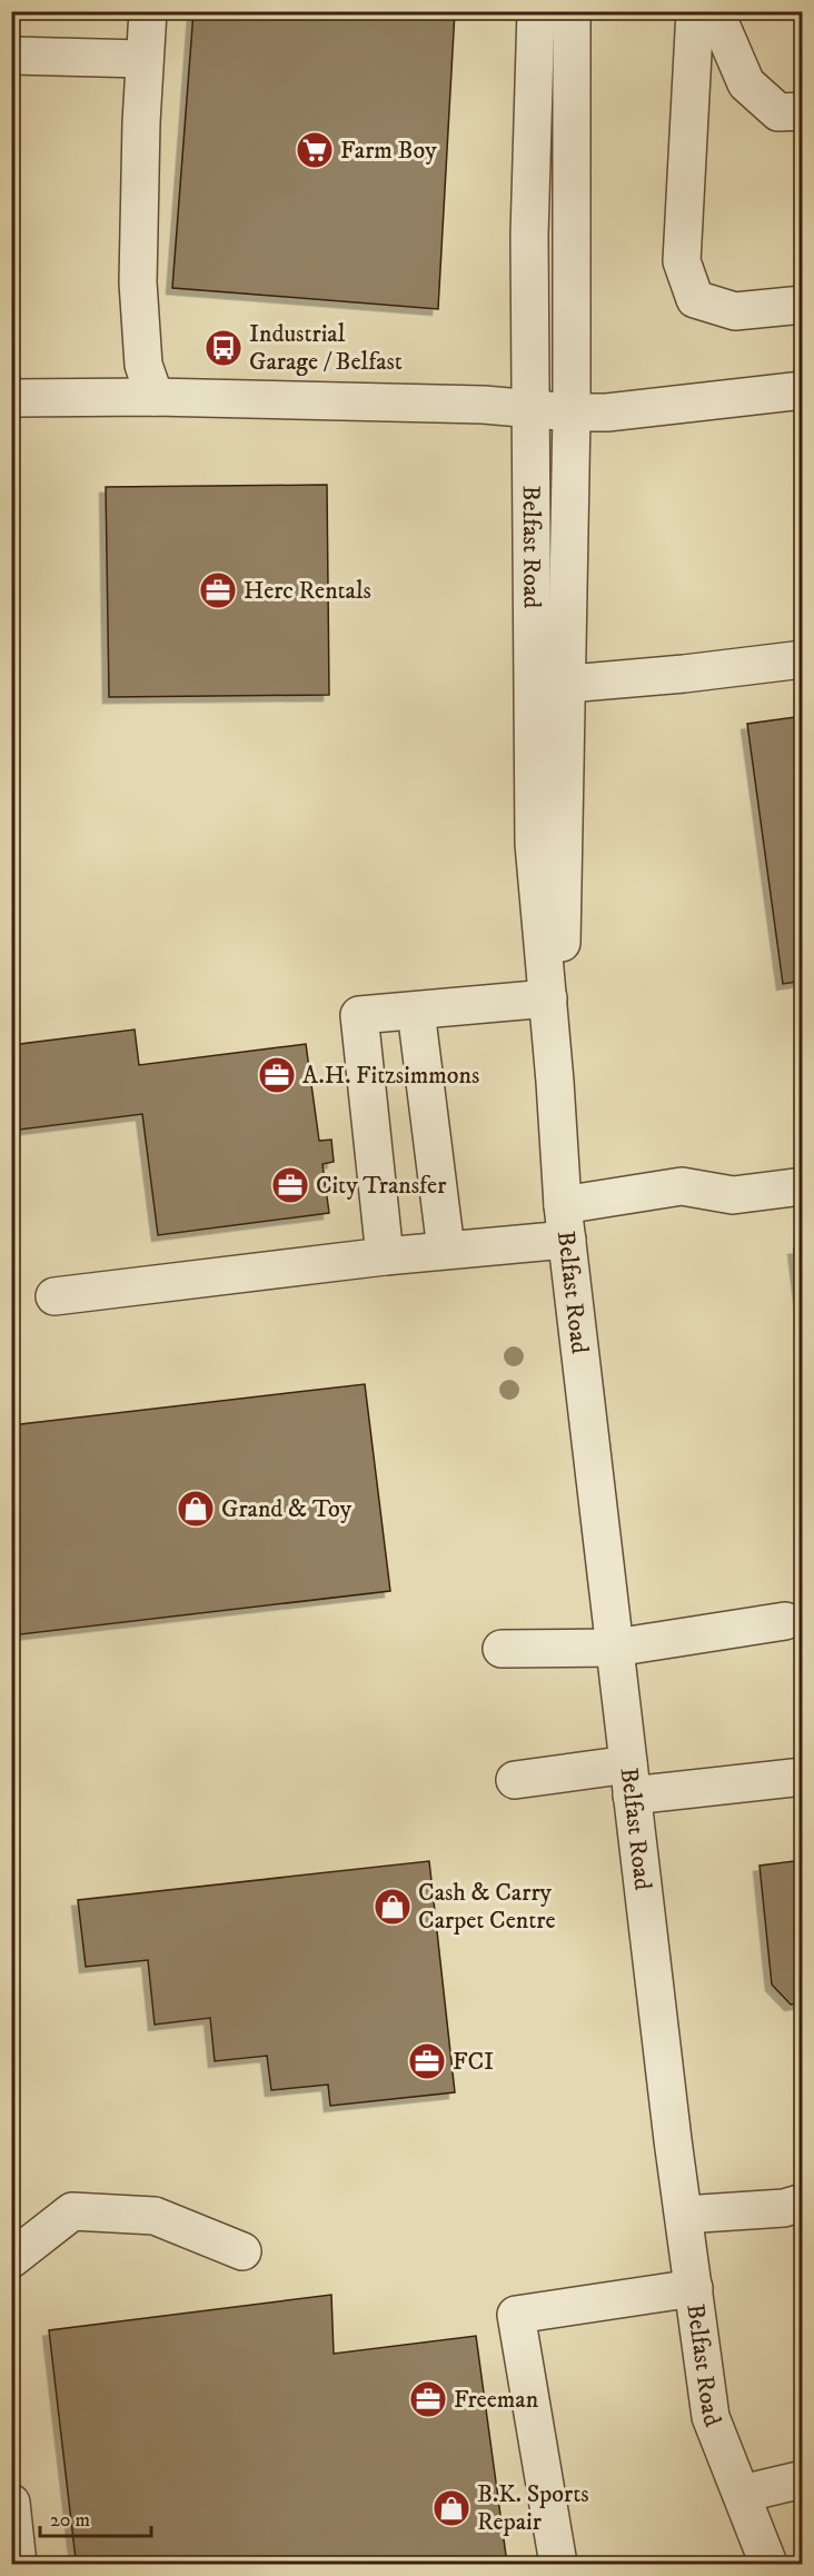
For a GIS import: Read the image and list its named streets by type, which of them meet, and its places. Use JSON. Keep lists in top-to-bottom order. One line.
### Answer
{"streets":{"street":["Belfast Road"]},"places":{"supermarket":["Farm Boy"],"bus stop":["Industrial Garage / Belfast"],"office":["Herc Rentals","A.H. Fitzsimmons","City Transfer","FCI","Freeman"],"shop":["Grand & Toy","Cash & Carry Carpet Centre","B.K. Sports Repair"]},"scale_bar":"20 m"}
